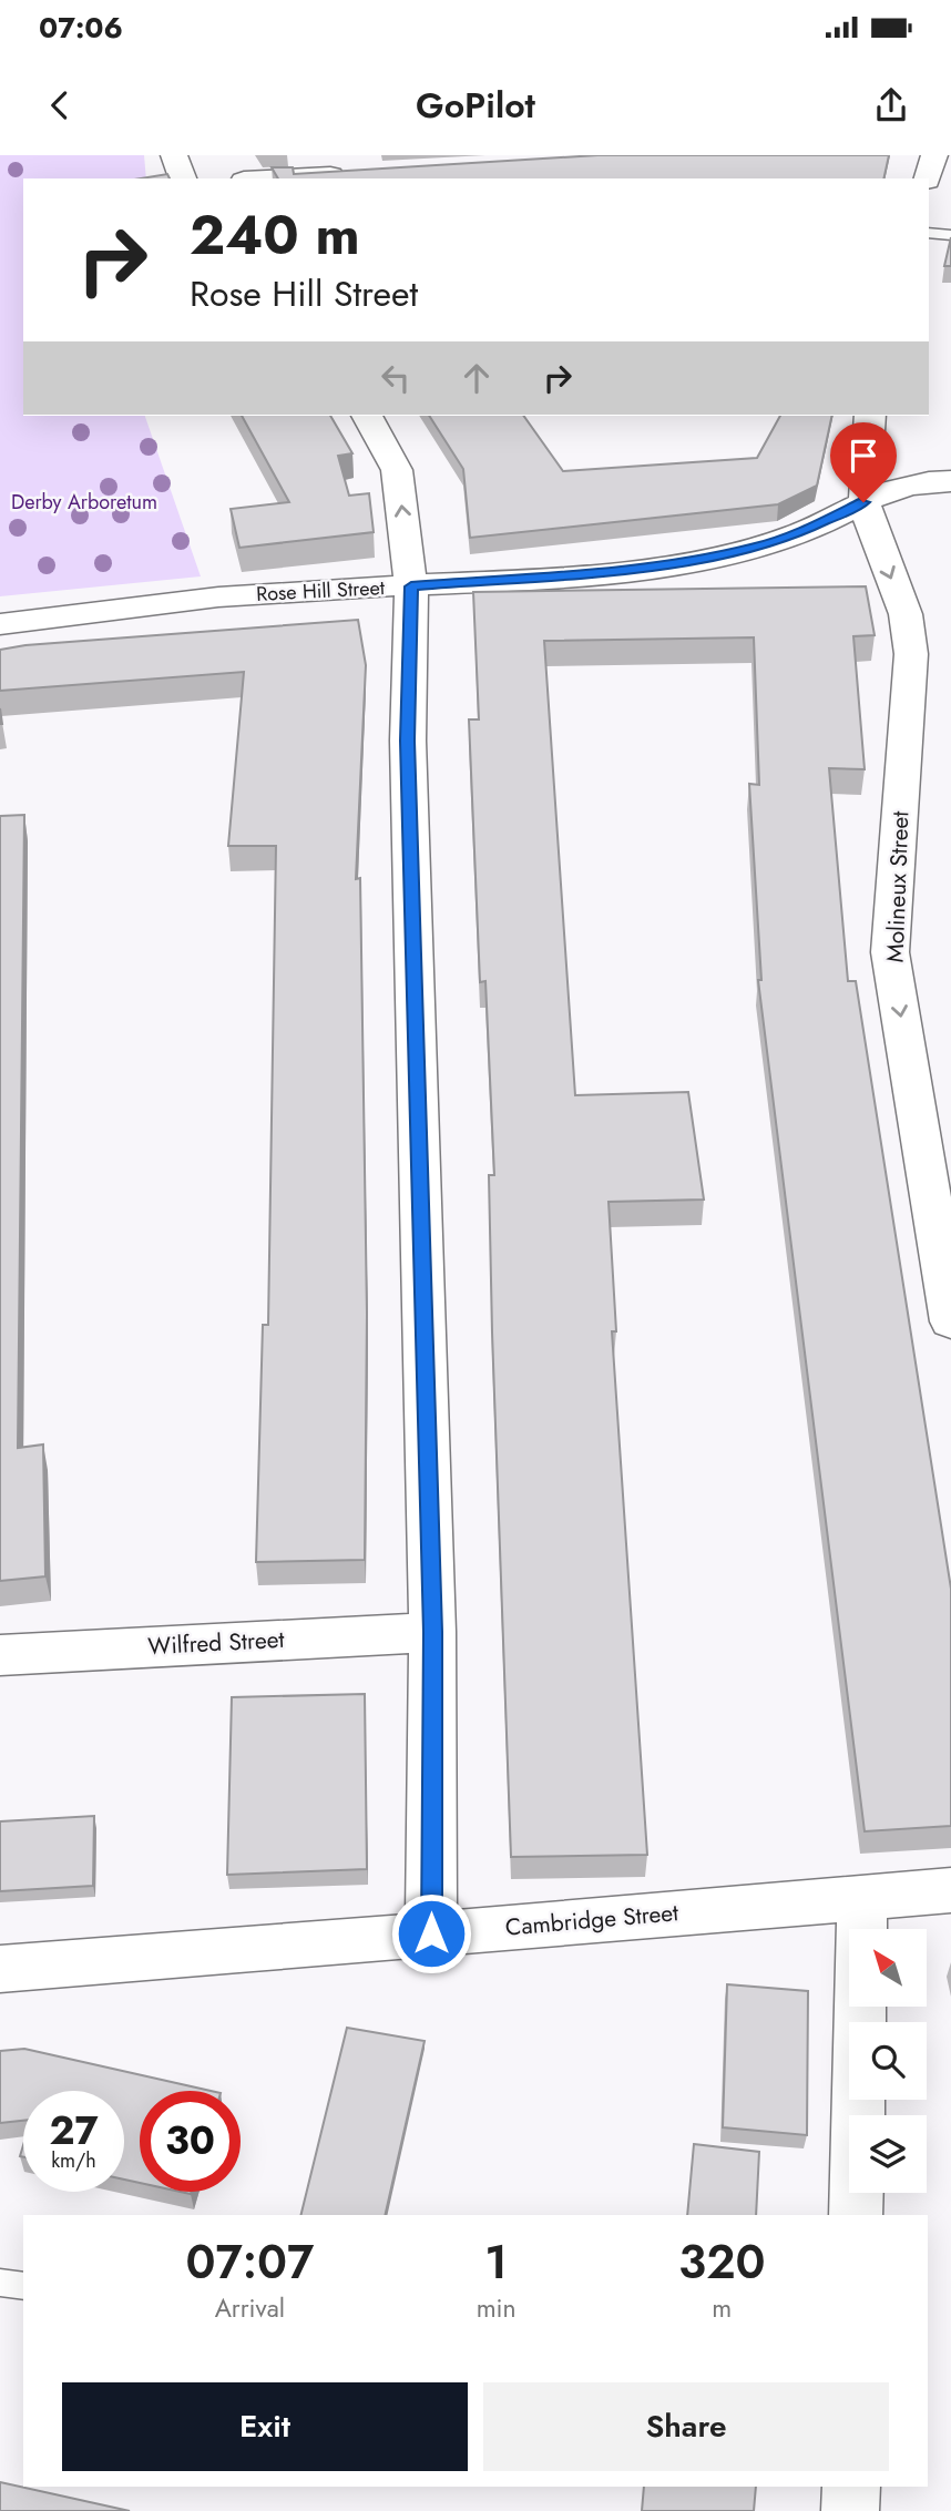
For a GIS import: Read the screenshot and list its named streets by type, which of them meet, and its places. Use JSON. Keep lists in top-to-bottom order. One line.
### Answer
{"streets":{"street":["Rose Hill Street","Molineux Street","Wilfred Street","Cambridge Street"]},"crossings":[["Rose Hill Street","Molineux Street"]],"one_way":["Molineux Street"],"parks":["Derby Arboretum"],"north":"top left","page":{"status":"07:06","header":"GoPilot","turn":["240 m","Rose Hill Street"],"speed":"27 km/h","limit":"30","eta":["07:07","Arrival","1","min","320","m"],"buttons":["Exit","Share"]}}
